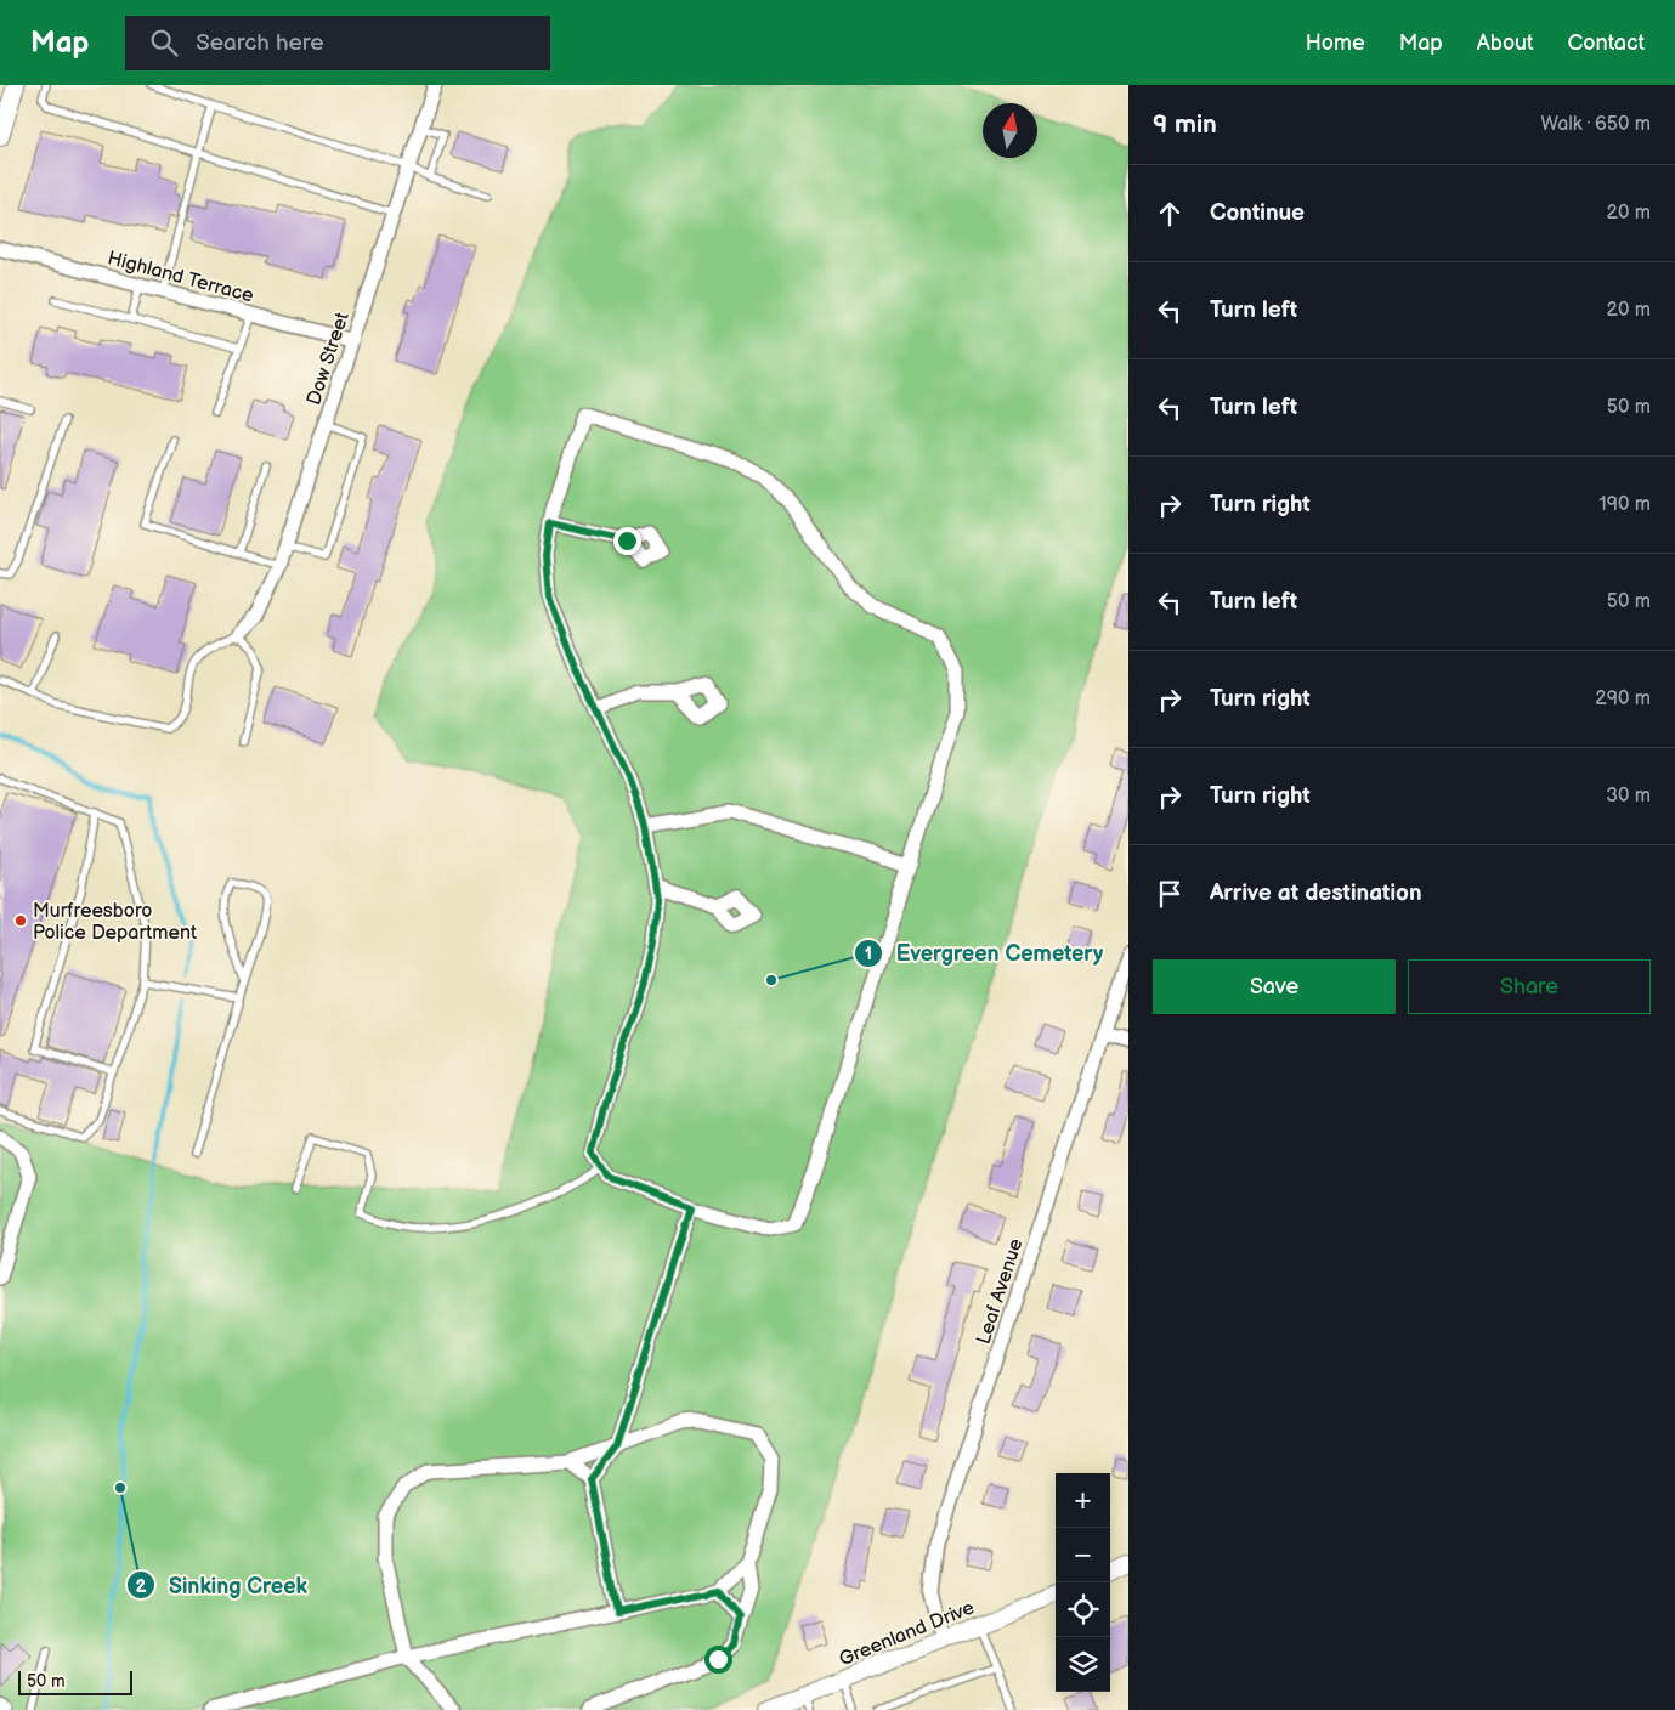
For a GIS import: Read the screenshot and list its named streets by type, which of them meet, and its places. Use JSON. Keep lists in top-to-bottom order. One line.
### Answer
{"streets":{"street":["Highland Terrace","Dow Street","Leaf Avenue","Greenland Drive"]},"crossings":[["Highland Terrace","Dow Street"],["Leaf Avenue","Greenland Drive"]],"places":["Murfreesboro Police Department","Evergreen Cemetery","Sinking Creek"],"scale_bar":"50 m","north":"top","page":{"header":"Map","search":"Search here","nav":["Home","Map","About","Contact"],"heading":["9 min","Walk · 650 m"],"list":[["Continue","20 m"],["Turn left","20 m"],["Turn left","50 m"],["Turn right","190 m"],["Turn left","50 m"],["Turn right","290 m"],["Turn right","30 m"],"Arrive at destination"],"buttons":["Save","Share"],"map_buttons":["+","−"],"scale":"50 m"}}
